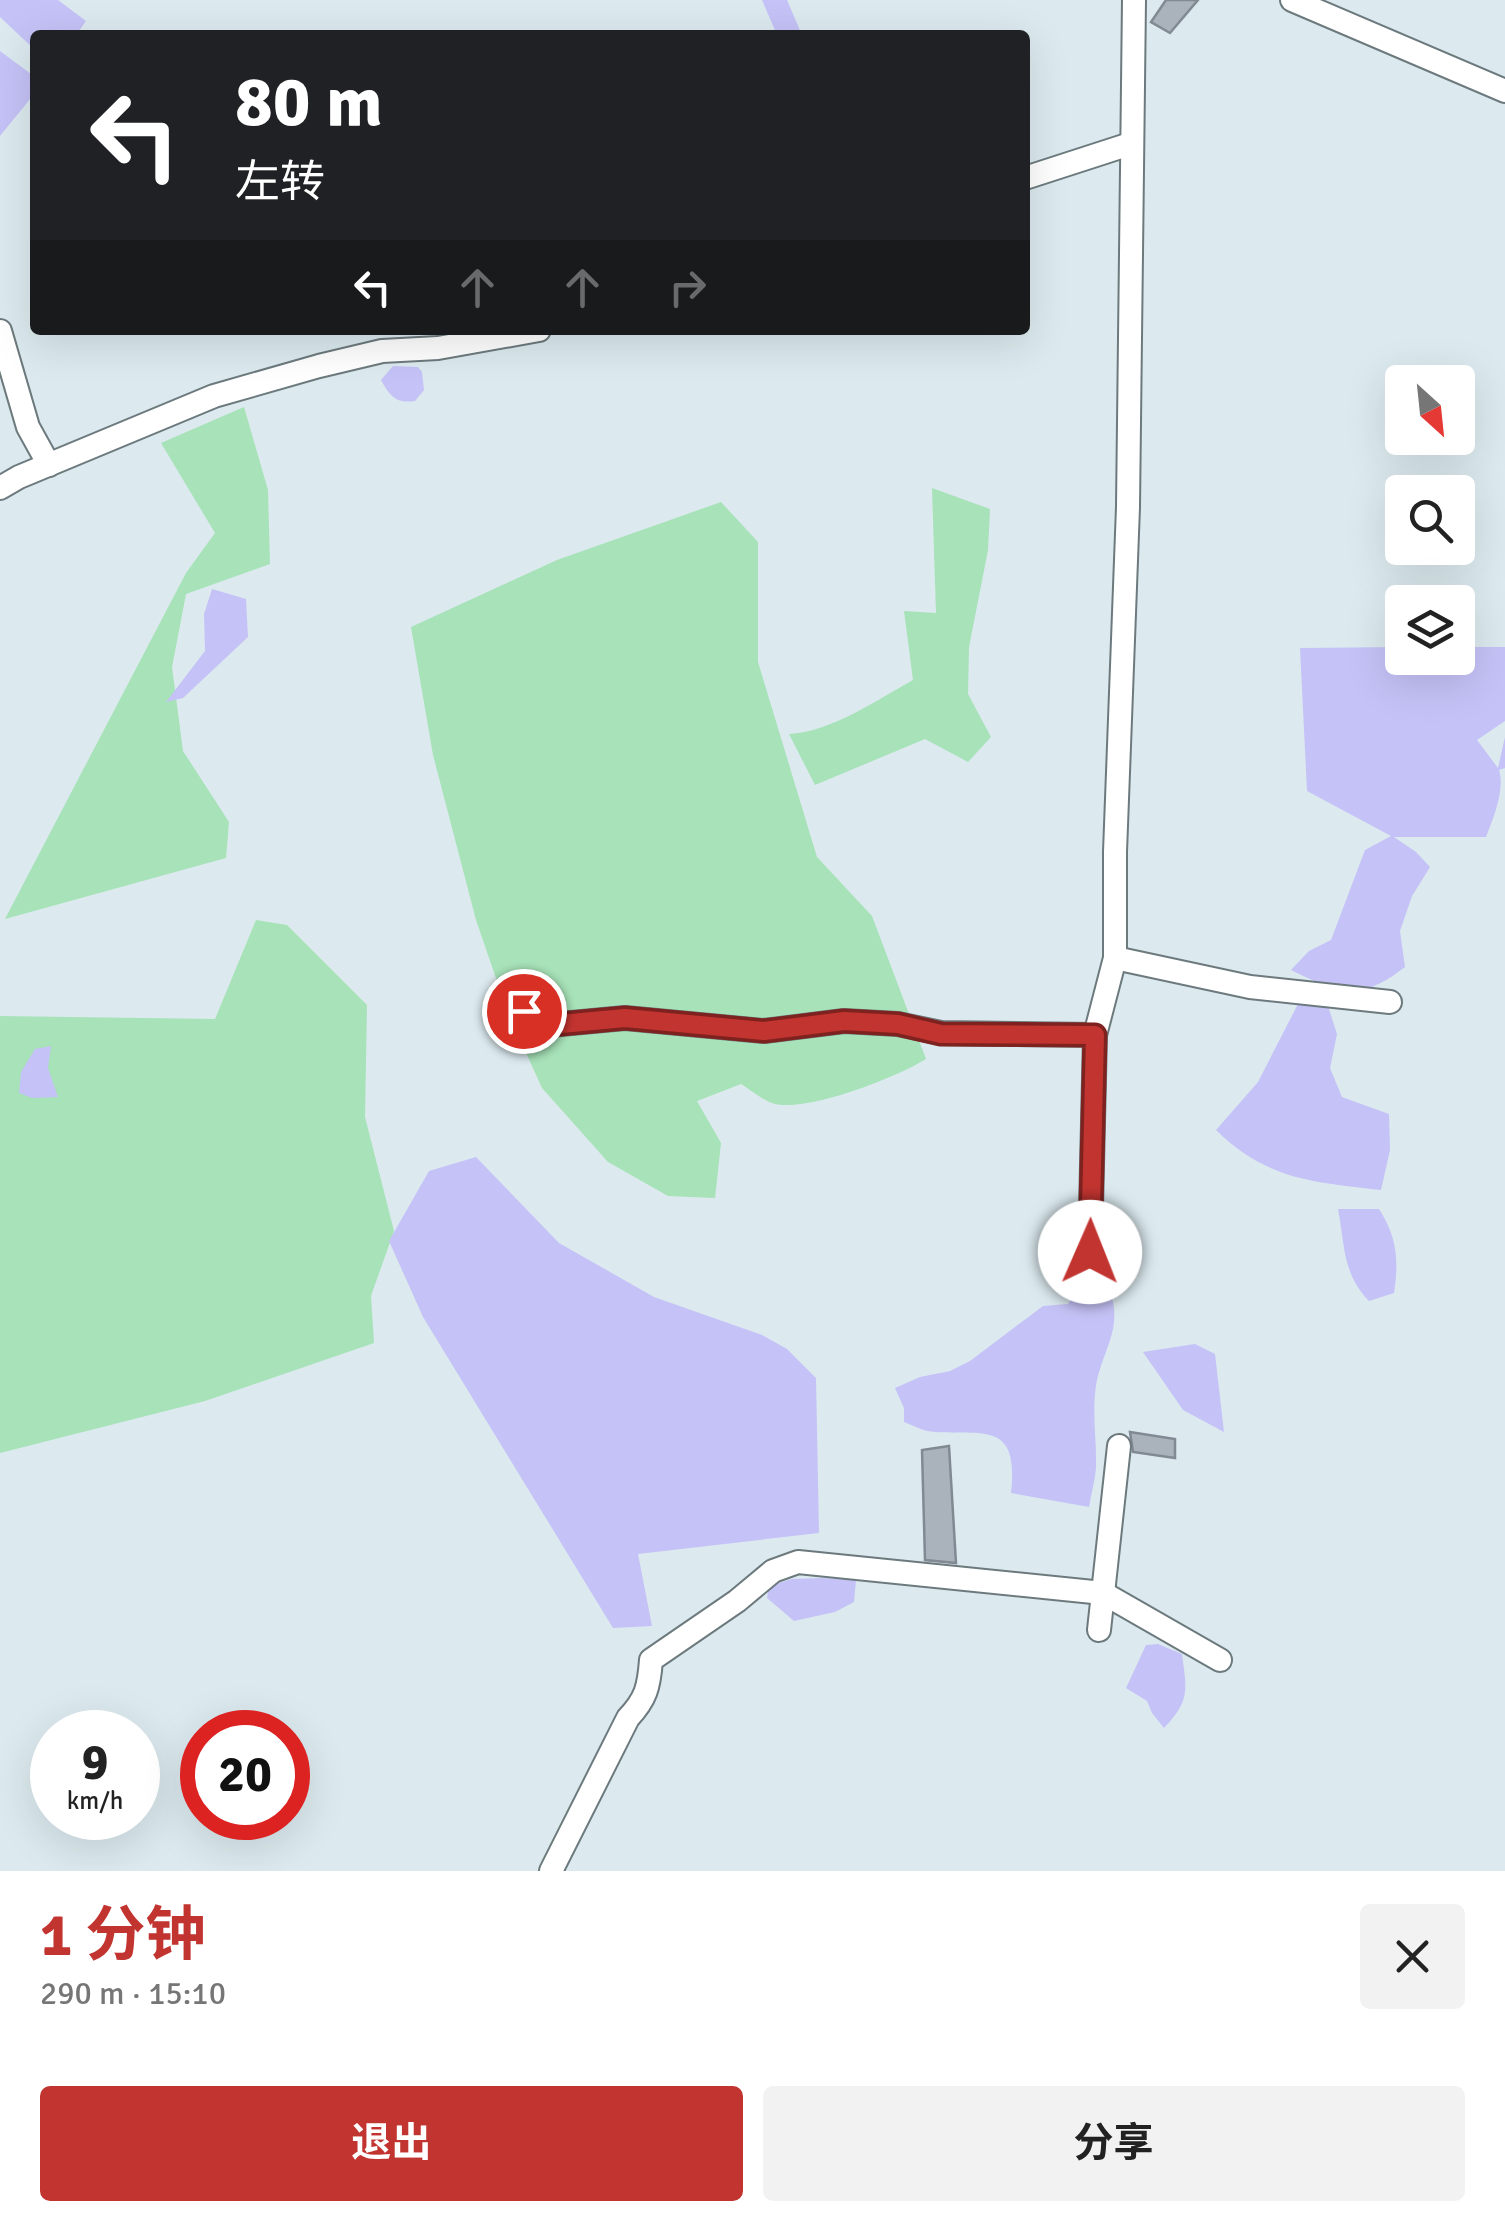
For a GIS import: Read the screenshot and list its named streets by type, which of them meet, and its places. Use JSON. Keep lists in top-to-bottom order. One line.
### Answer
{"north":"bottom right","page":{"turn":["80 m","左转"],"speed":"9 km/h","limit":"20","heading":["1 分钟","290 m · 15:10"],"buttons":["退出","分享"]}}
